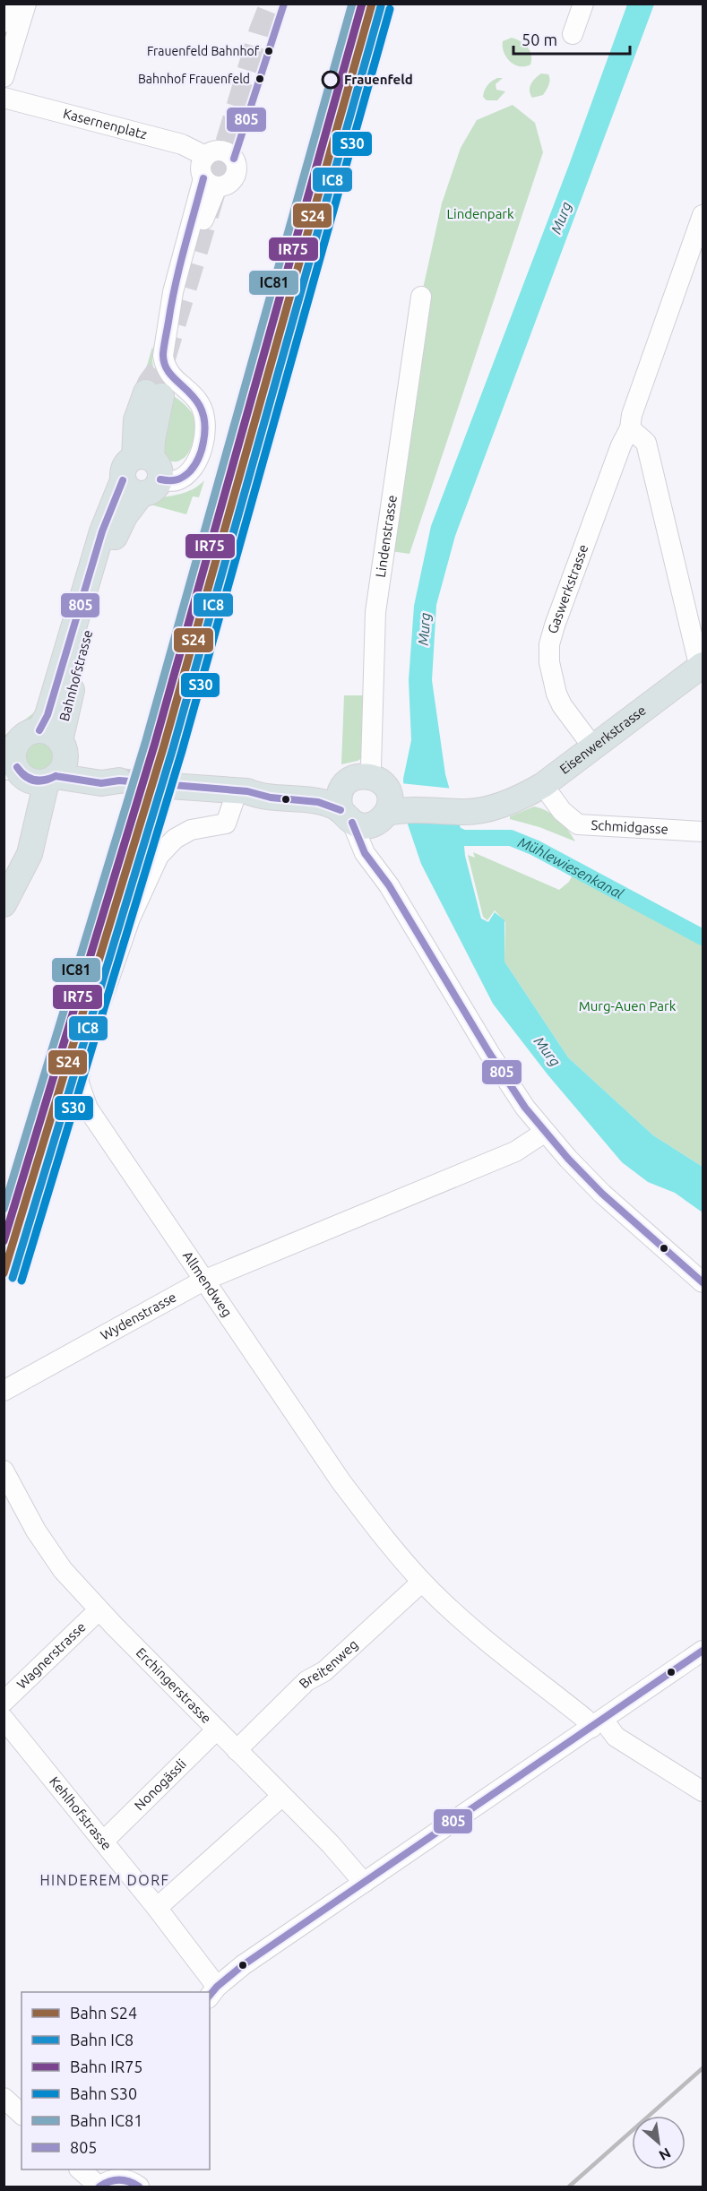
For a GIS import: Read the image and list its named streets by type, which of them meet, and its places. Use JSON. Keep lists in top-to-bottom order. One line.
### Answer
{"streets":{"main road":["Bahnhofstrasse","Eisenwerkstrasse"],"street":["Kasernenplatz","Lindenstrasse","Gaswerkstrasse","Schmidgasse","Allmendweg","Wydenstrasse","Wagnerstrasse","Breitenweg","Erchingerstrasse","Nonogässli","Kehlhofstrasse"]},"crossings":[["Lindenstrasse","Eisenwerkstrasse"],["Gaswerkstrasse","Eisenwerkstrasse"],["Eisenwerkstrasse","Schmidgasse"],["Eisenwerkstrasse","Allmendweg"],["Allmendweg","Wydenstrasse"],["Allmendweg","Breitenweg"],["Wagnerstrasse","Erchingerstrasse"],["Breitenweg","Erchingerstrasse"],["Erchingerstrasse","Nonogässli"],["Nonogässli","Kehlhofstrasse"]],"districts":["HINDEREM DORF"],"water":["Murg","Mühlewiesenkanal"],"parks":["Lindenpark","Murg-Auen Park"],"places":["Frauenfeld Bahnhof","Bahnhof Frauenfeld","Frauenfeld"],"lines":["rail line S24","rail line IR75","rail line IC81","transit line 805","rail line IC8","rail line S30"],"legend":["Bahn S24","Bahn IC8","Bahn IR75","Bahn S30","Bahn IC81","805"],"scale_bar":"50 m","north":"bottom right"}
